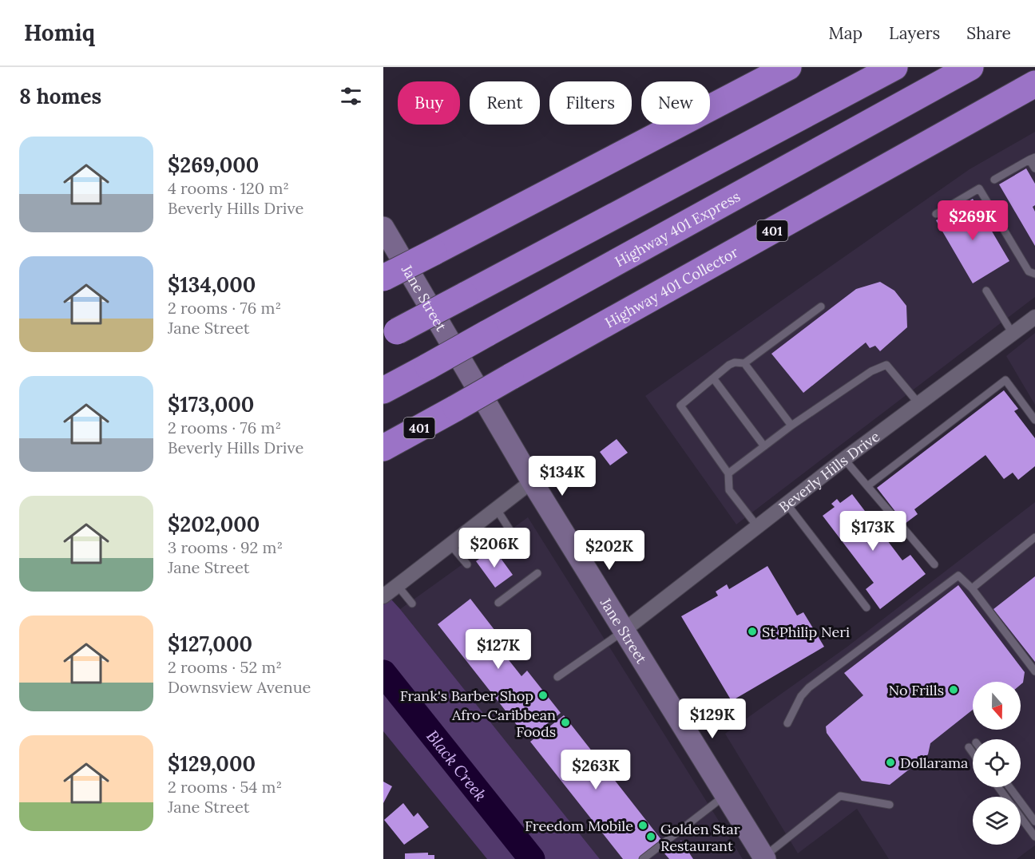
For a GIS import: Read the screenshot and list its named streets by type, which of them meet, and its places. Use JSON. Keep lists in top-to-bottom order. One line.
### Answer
{"streets":{"highway":["Highway 401 Express","401","Highway 401 Collector"],"main road":["Jane Street"],"street":["Beverly Hills Drive"]},"crossings":[["Jane Street","Beverly Hills Drive"]],"water":["Black Creek"],"places":["St Philip Neri","No Frills","Frank's Barber Shop","Afro-Caribbean Foods","Dollarama","Freedom Mobile","Golden Star Restaurant"],"north":"bottom","page":{"header":"Homiq","nav":["Map","Layers","Share"],"heading":"8 homes","chip":["Buy","Rent","Filters","New"],"list":[{"name":"$269,000","note":"4 rooms · 120 m² · Beverly Hills Drive"},{"name":"$134,000","note":"2 rooms · 76 m² · Jane Street"},{"name":"$173,000","note":"2 rooms · 76 m² · Beverly Hills Drive"},{"name":"$202,000","note":"3 rooms · 92 m² · Jane Street"},{"name":"$127,000","note":"2 rooms · 52 m² · Downsview Avenue"},{"name":"$129,000","note":"2 rooms · 54 m² · Jane Street"}],"price":["$269K","$134K","$173K","$206K","$202K","$127K","$129K","$263K"]}}
